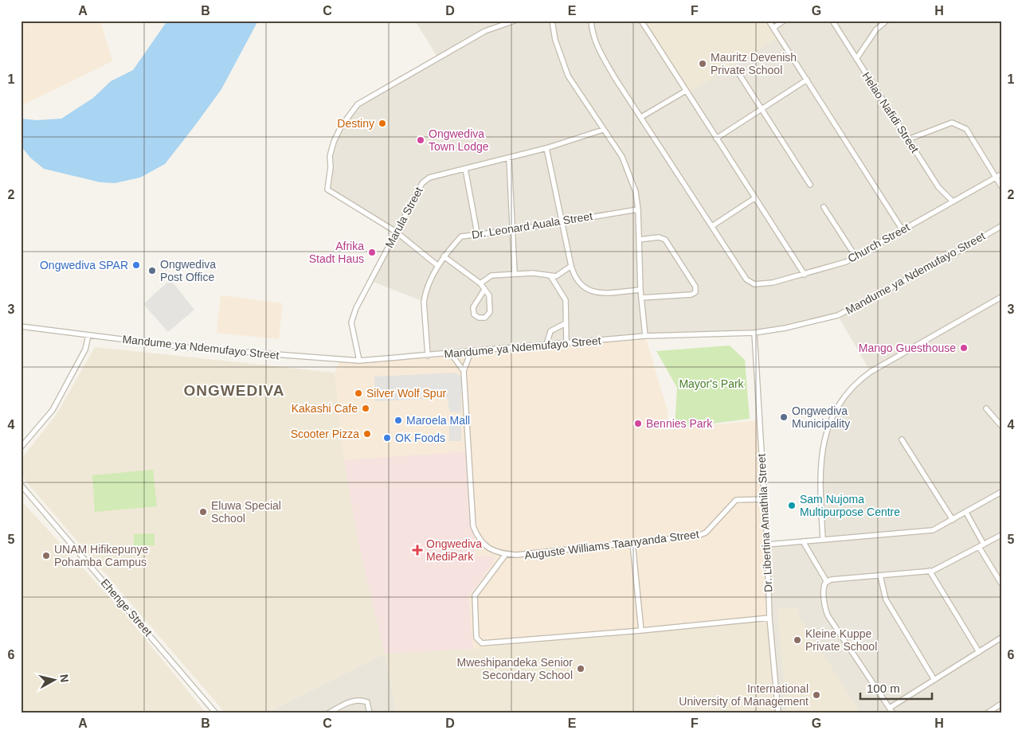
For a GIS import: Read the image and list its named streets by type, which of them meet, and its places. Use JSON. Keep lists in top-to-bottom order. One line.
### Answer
{"streets":{"street":["Helao Nafidi Street","Marula Street","Dr. Leonard Auala Street","Church Street","Mandume ya Ndemufayo Street","Dr. Libertina Amathila Street","Auguste Williams Taanyanda Street","Ehenge Street"]},"crossings":[["Helao Nafidi Street","Church Street"],["Marula Street","Mandume ya Ndemufayo Street"],["Dr. Leonard Auala Street","Mandume ya Ndemufayo Street"],["Mandume ya Ndemufayo Street","Dr. Libertina Amathila Street"],["Dr. Libertina Amathila Street","Auguste Williams Taanyanda Street"]],"districts":["ONGWEDIVA"],"parks":["Mayor's Park"],"places":{"other":["Mauritz Devenish Private School","Destiny","Ongwediva Town Lodge","Afrika Stadt Haus","Ongwediva SPAR","Ongwediva Post Office","Mango Guesthouse","Silver Wolf Spur","Kakashi Cafe","Ongwediva Municipality","Maroela Mall","Bennies Park","Scooter Pizza","OK Foods","Sam Nujoma Multipurpose Centre","Eluwa Special School","UNAM Hifikepunye Pohamba Campus","Kleine Kuppe Private School","Mweshipandeka Senior Secondary School","International University of Management"],"health":["Ongwediva MediPark"]},"scale_bar":"100 m","north":"right","grid":{"columns":["A","B","C","D","E","F","G","H"],"rows":["1","2","3","4","5","6"]}}
